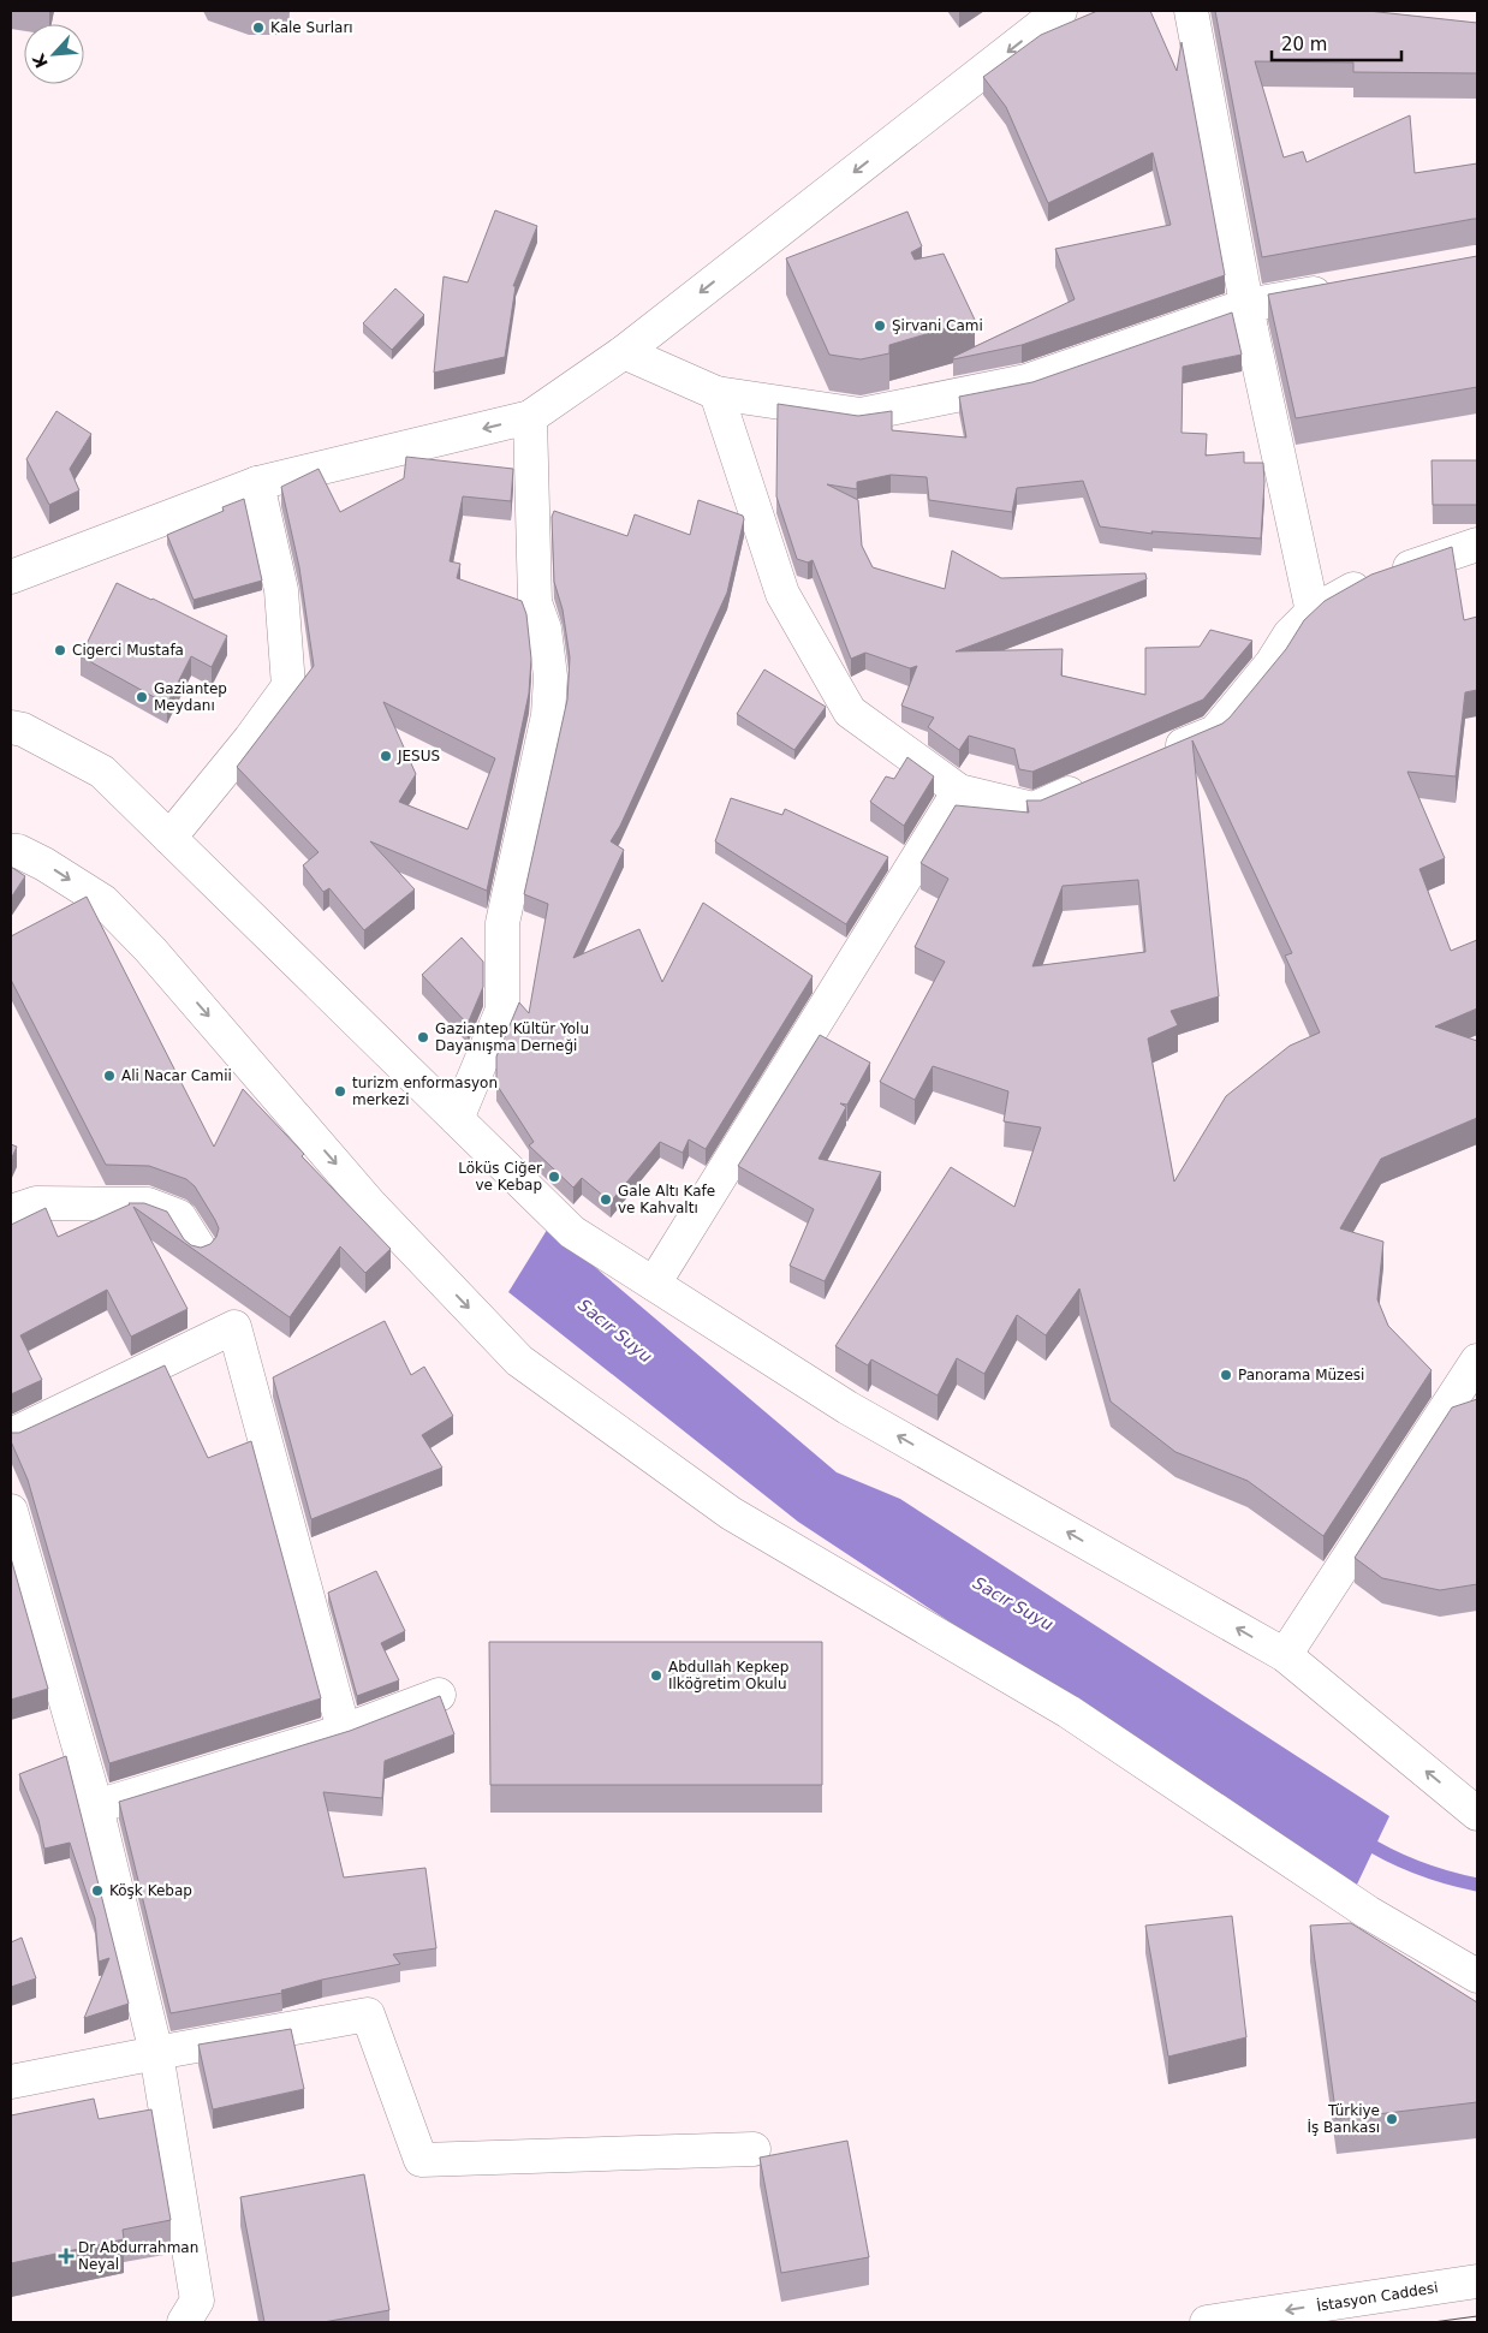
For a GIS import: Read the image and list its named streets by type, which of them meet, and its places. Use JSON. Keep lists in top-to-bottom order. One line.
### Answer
{"streets":{"street":["İstasyon Caddesi"]},"one_way":["İstasyon Caddesi"],"water":["Sacır Suyu"],"places":{"other":["Kale Surları","Şirvani Cami","Cigerci Mustafa","Gaziantep Meydanı","JESUS","Gaziantep Kültür Yolu Dayanışma Derneği","Ali Nacar Camii","turizm enformasyon merkezi","Löküs Ciğer ve Kebap","Gale Altı Kafe ve Kahvaltı","Panorama Müzesi","Abdullah Kepkep Ilköğretim Okulu","Köşk Kebap","Türkiye İş Bankası"],"health":["Dr Abdurrahman Neyal"]},"scale_bar":"20 m","north":"bottom left"}
